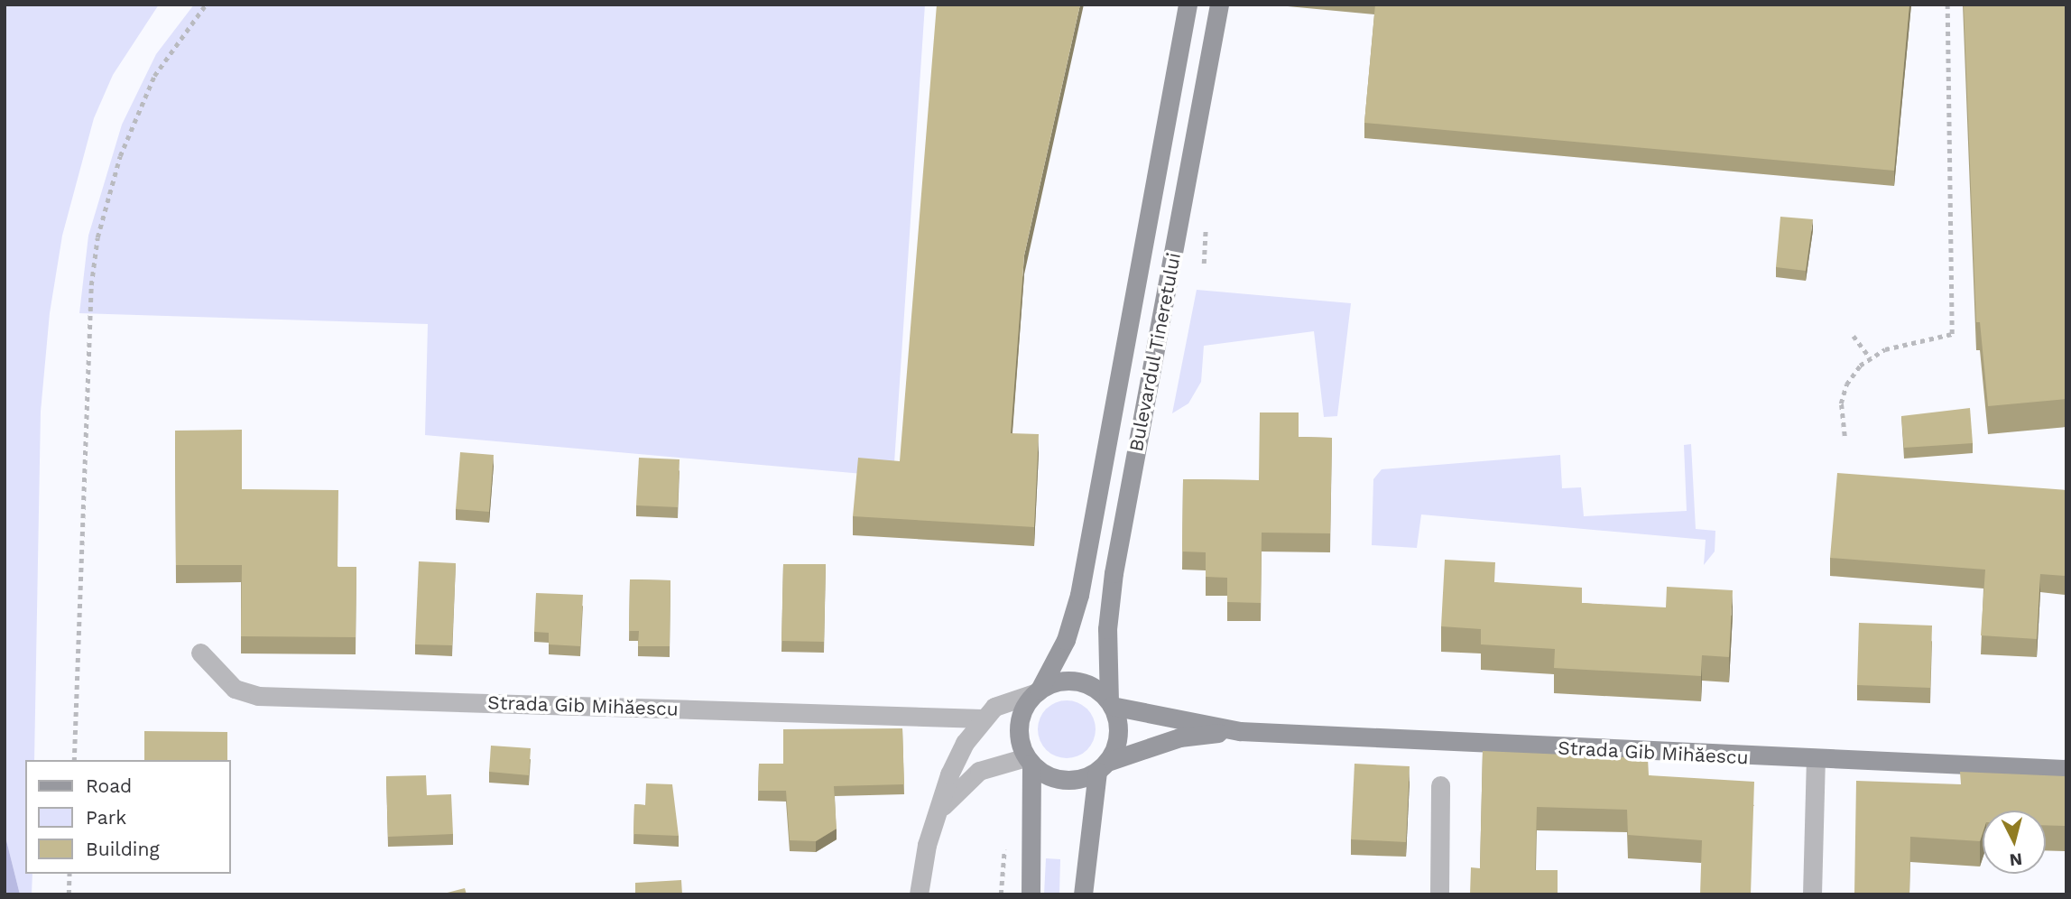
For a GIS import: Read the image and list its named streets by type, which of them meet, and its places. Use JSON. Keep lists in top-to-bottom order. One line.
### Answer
{"streets":{"main road":["Bulevardul Tineretului","Strada Gib Mihăescu"]},"crossings":[["Bulevardul Tineretului","Strada Gib Mihăescu"]],"legend":["Road","Park","Building"],"north":"bottom"}
